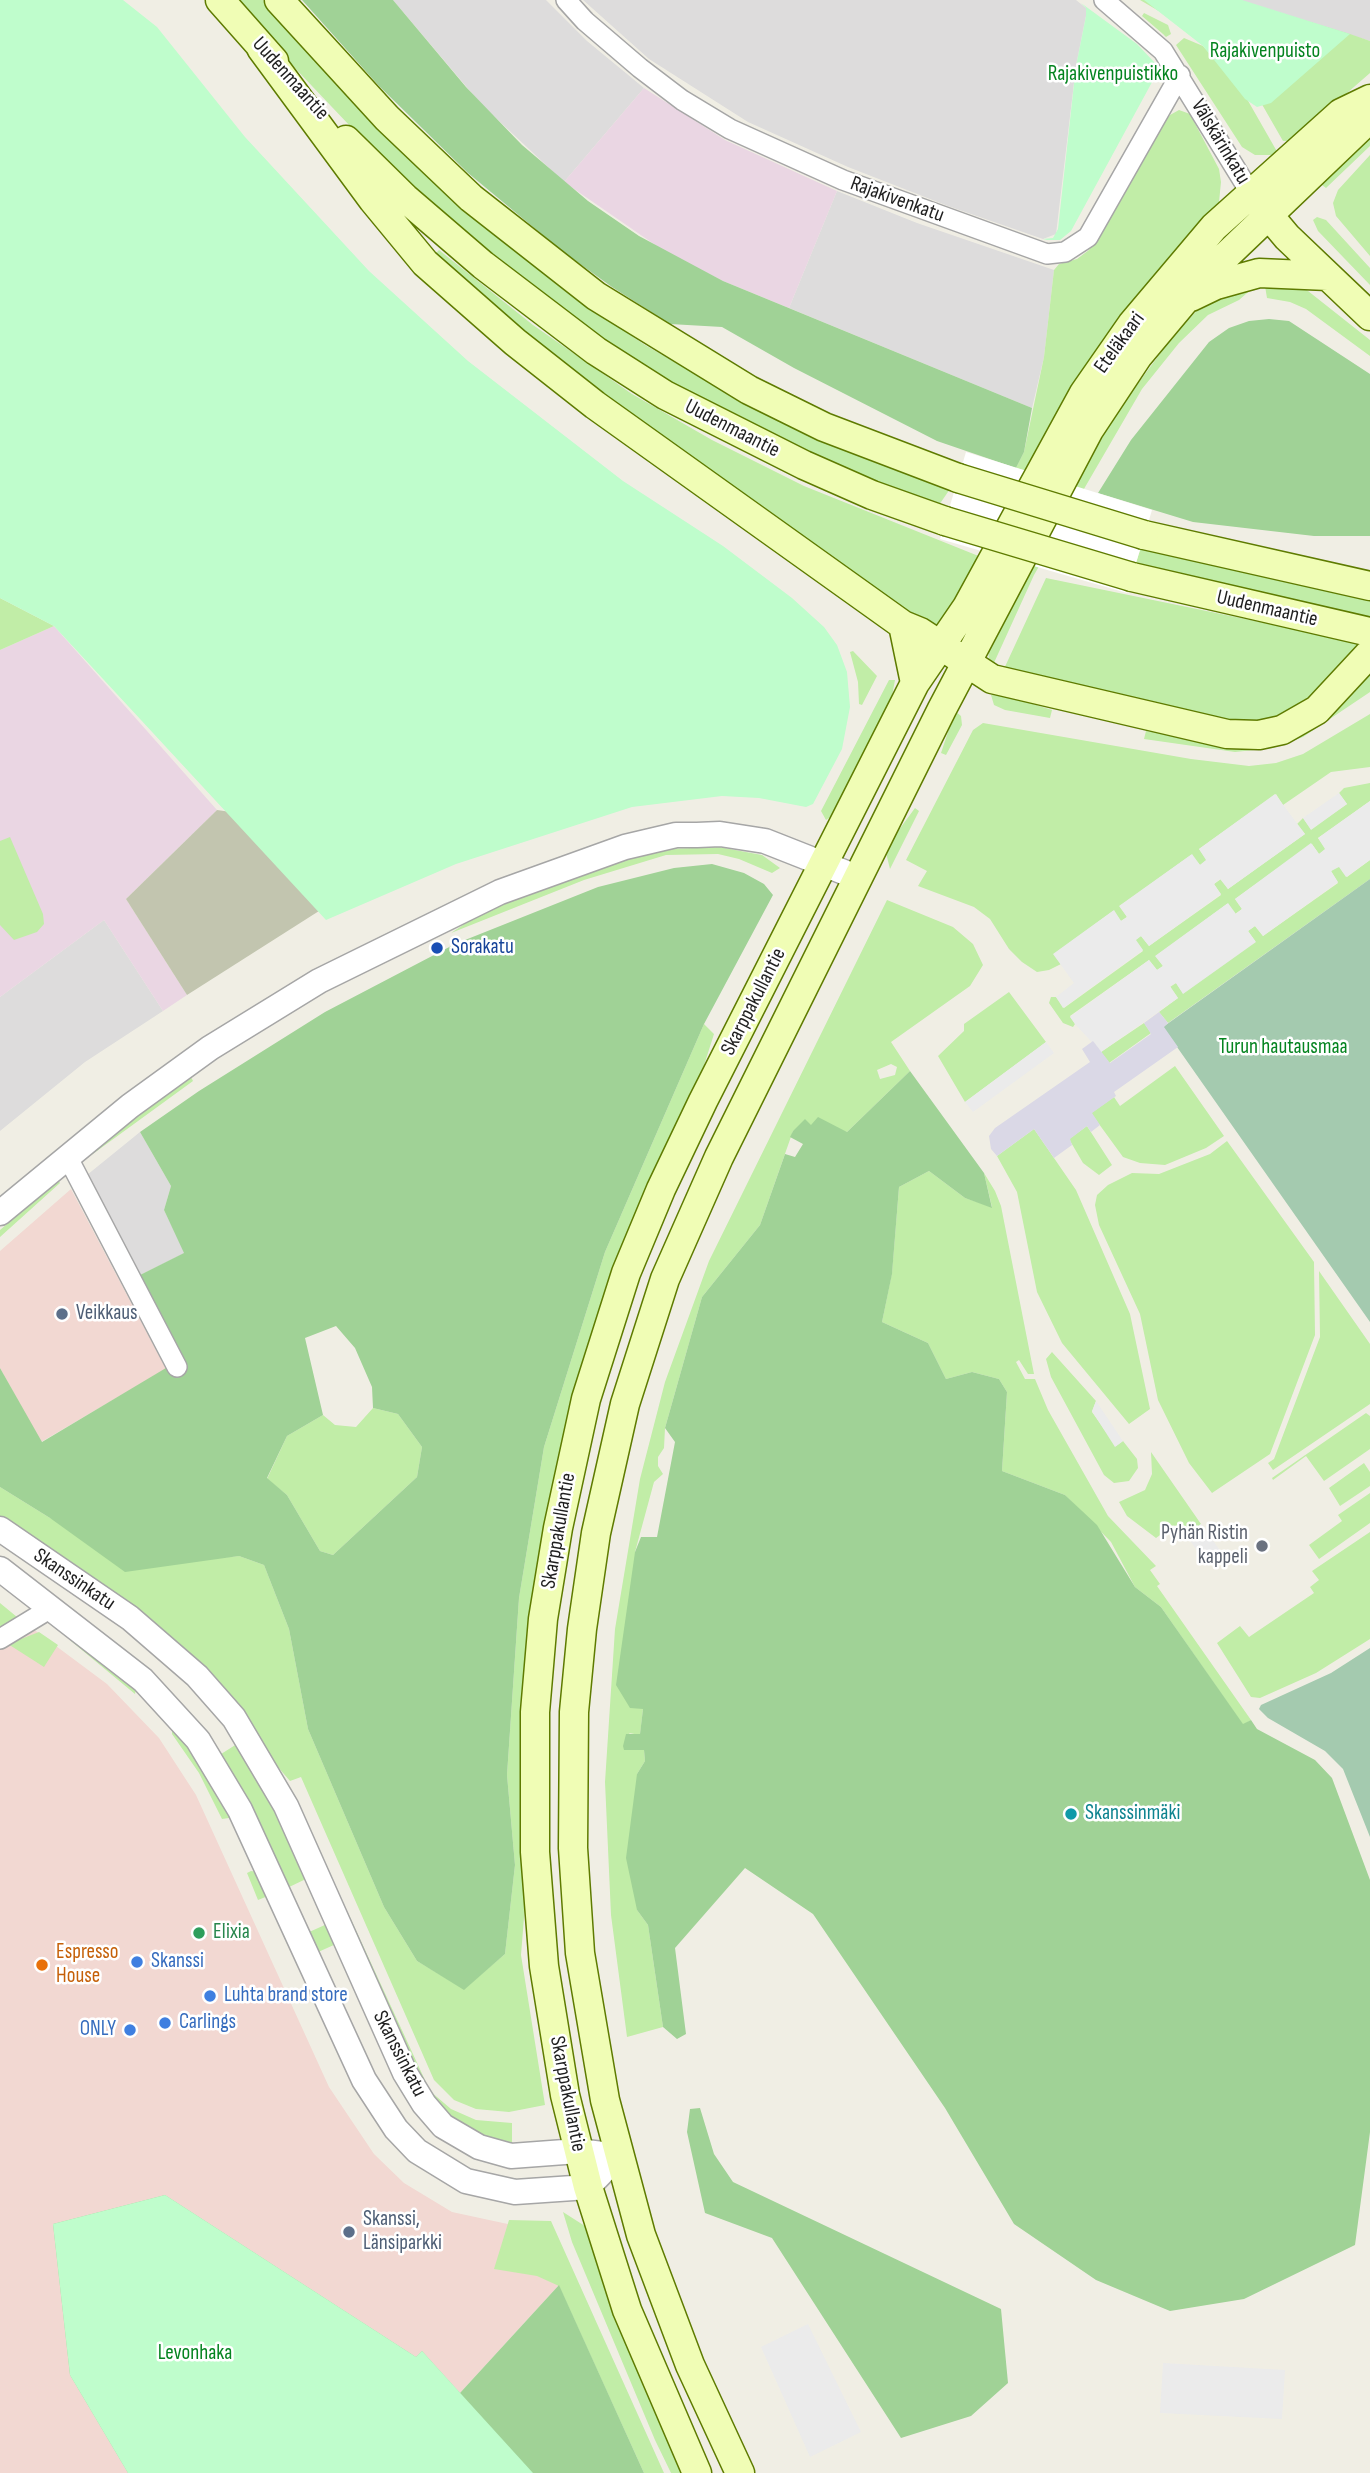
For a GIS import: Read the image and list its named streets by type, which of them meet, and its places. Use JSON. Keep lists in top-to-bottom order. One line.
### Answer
{"streets":{"main road":["Uudenmaantie","Eteläkaari","Skarppakullantie"],"street":["Välskärinkatu","Rajakivenkatu","Skanssinkatu"]},"crossings":[["Välskärinkatu","Rajakivenkatu"],["Välskärinkatu","Eteläkaari"],["Eteläkaari","Skarppakullantie"],["Skarppakullantie","Skanssinkatu"]],"parks":["Rajakivenpuisto","Rajakivenpuistikko","Turun hautausmaa","Levonhaka"],"places":["Sorakatu","Veikkaus","Pyhän Ristin kappeli","Skanssinmäki","Elixia","Skanssi","Espresso House","Luhta brand store","Carlings","ONLY","Skanssi, Länsiparkki"]}
